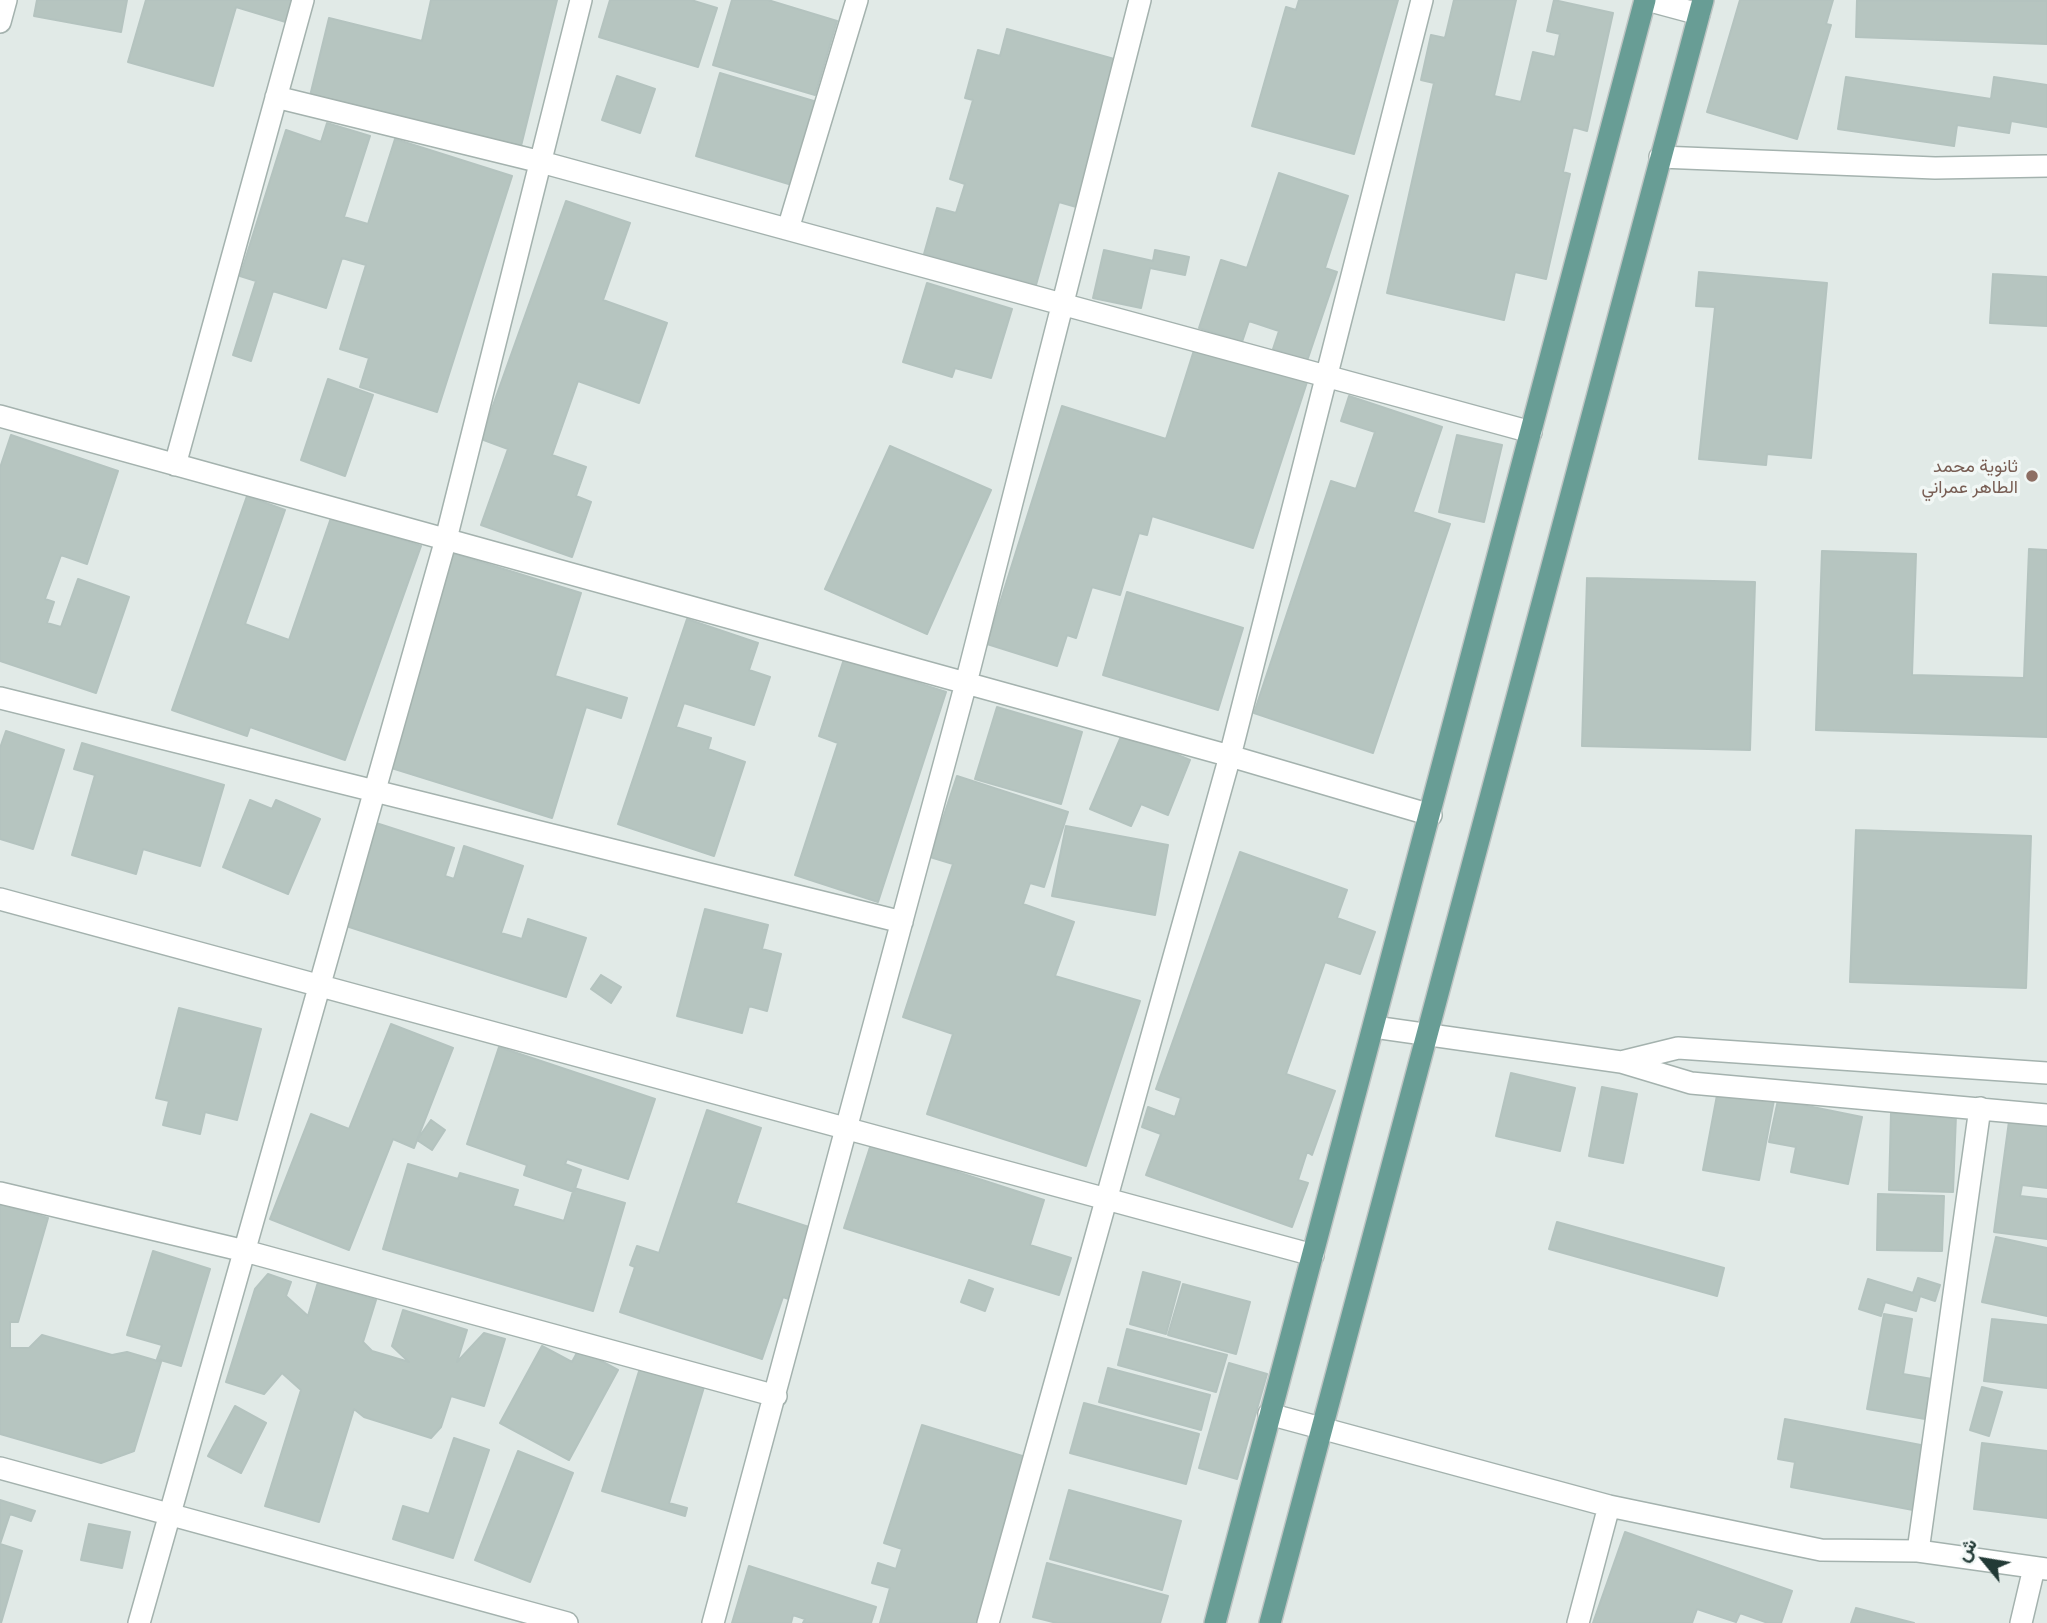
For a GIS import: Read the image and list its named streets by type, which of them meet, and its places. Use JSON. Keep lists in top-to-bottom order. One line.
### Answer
{"places":["ثانوية محمد الطاهر عمراني"],"north":"top left"}
